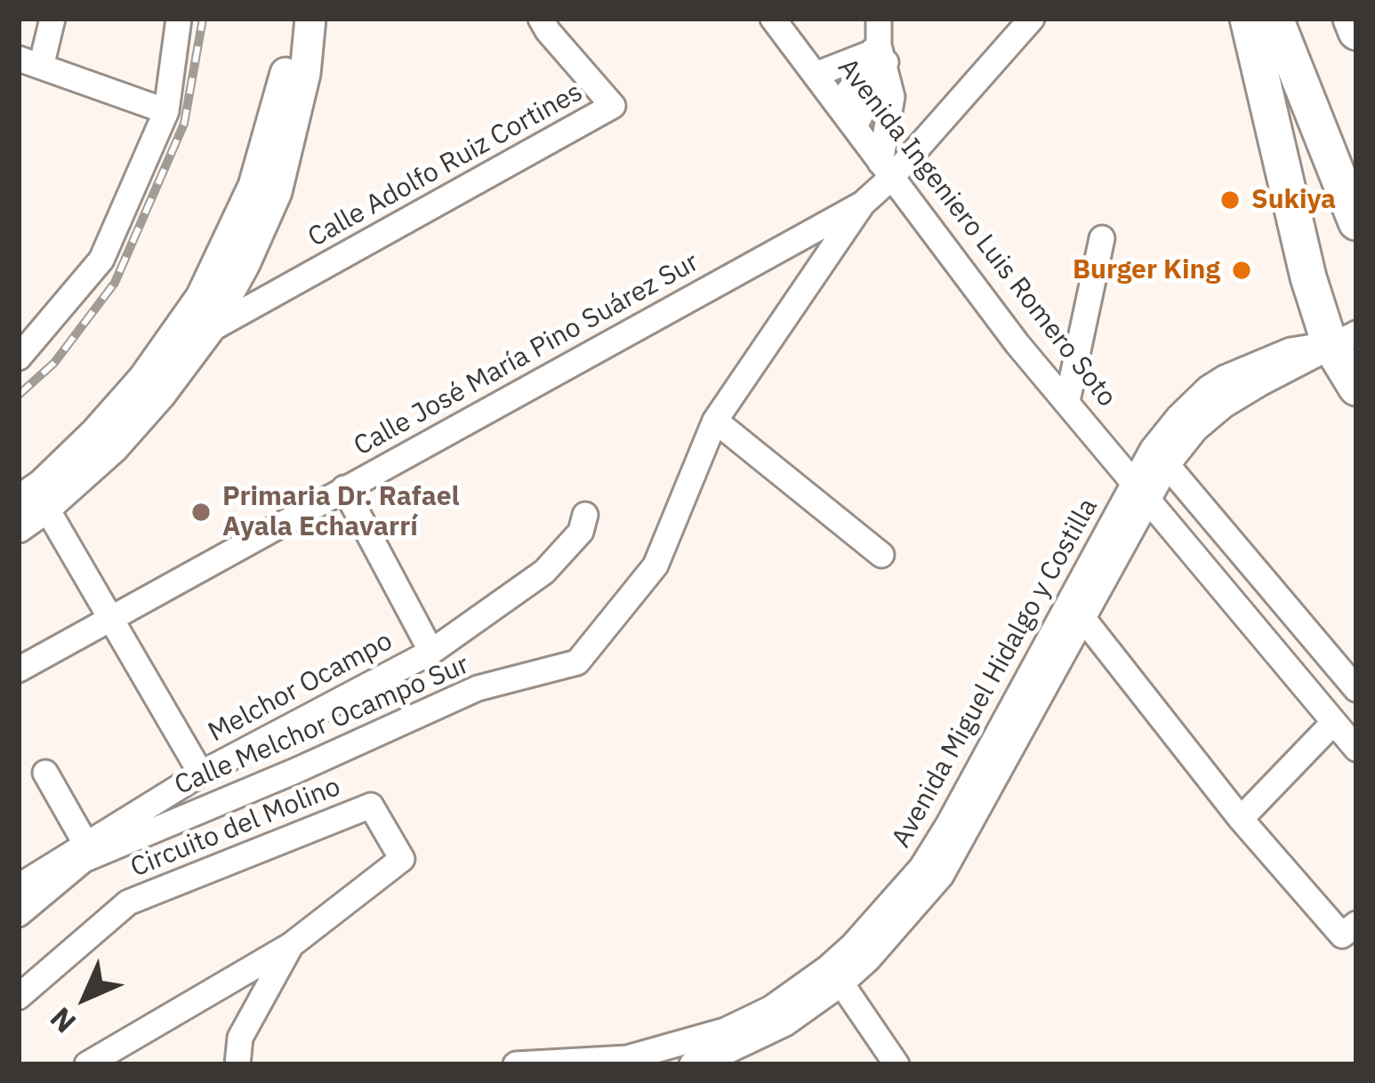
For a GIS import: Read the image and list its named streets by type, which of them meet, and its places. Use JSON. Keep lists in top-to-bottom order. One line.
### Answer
{"streets":{"street":["Calle Adolfo Ruiz Cortines","Avenida Ingeniero Luis Romero Soto","Calle José María Pino Suárez Sur","Avenida Miguel Hidalgo y Costilla","Melchor Ocampo","Calle Melchor Ocampo Sur","Circuito del Molino"]},"crossings":[["Avenida Ingeniero Luis Romero Soto","Calle José María Pino Suárez Sur"],["Avenida Ingeniero Luis Romero Soto","Avenida Miguel Hidalgo y Costilla"],["Calle José María Pino Suárez Sur","Calle Melchor Ocampo Sur"]],"places":["Sukiya","Burger King","Primaria Dr. Rafael Ayala Echavarrí"],"north":"bottom left"}
